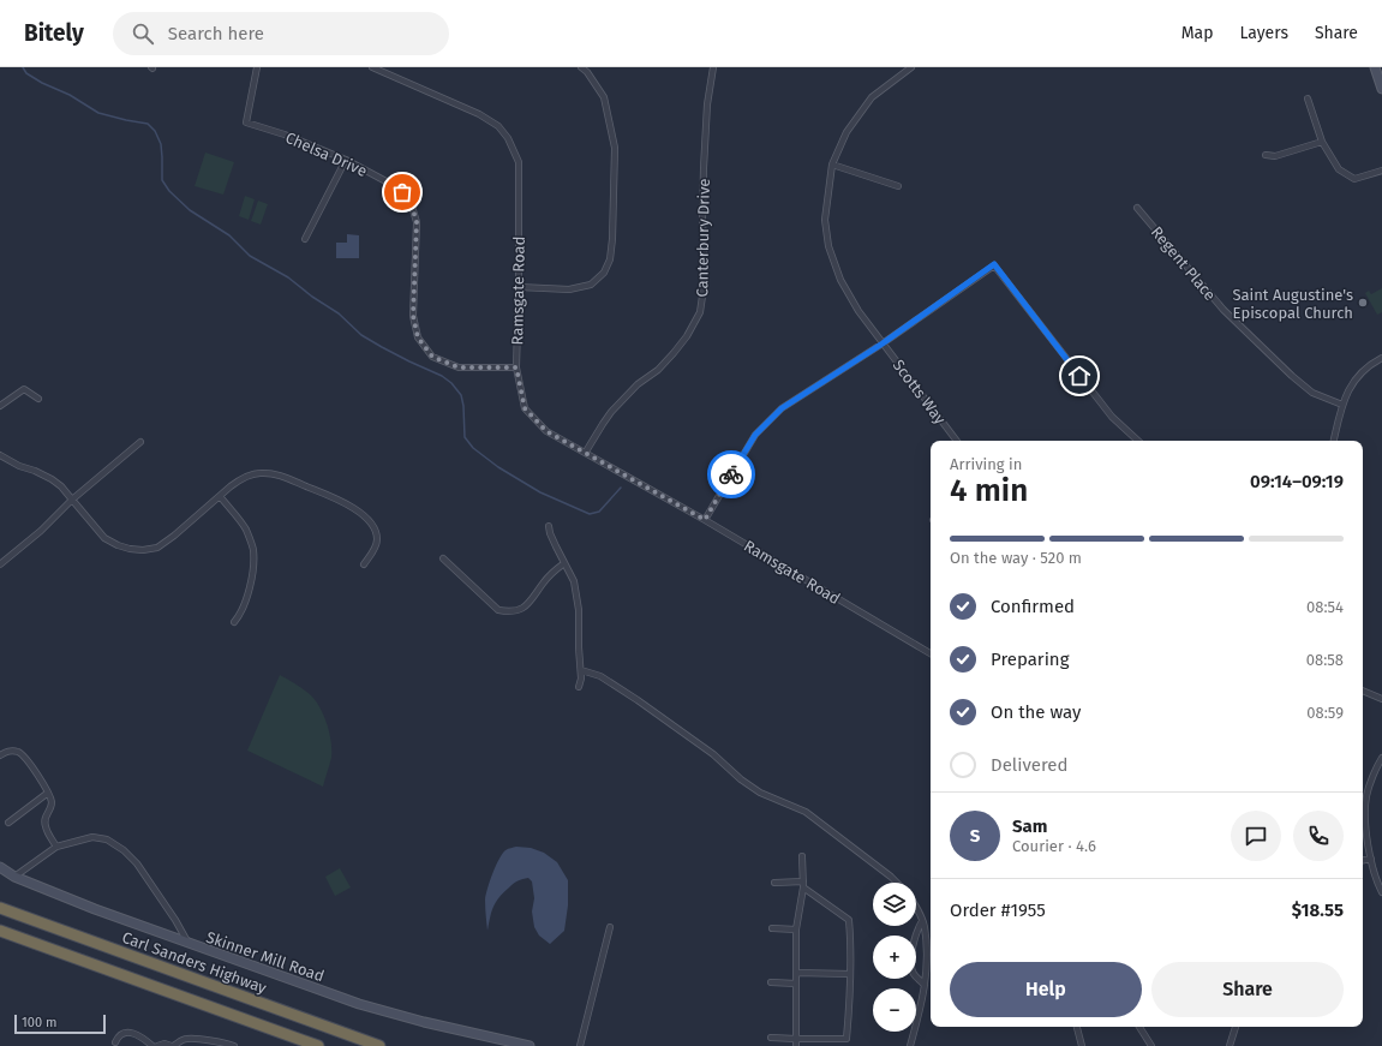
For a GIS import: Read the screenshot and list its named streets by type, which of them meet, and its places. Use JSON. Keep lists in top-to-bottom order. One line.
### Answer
{"streets":{"highway":["Carl Sanders Highway"],"street":["Chelsa Drive","Canterbury Drive","Regent Place","Ramsgate Road","Scotts Way","Skinner Mill Road"]},"crossings":[["Chelsa Drive","Ramsgate Road"],["Canterbury Drive","Ramsgate Road"]],"places":["Saint Augustine's Episcopal Church"],"scale_bar":"100 m","page":{"header":"Bitely","search":"Search here","nav":["Map","Layers","Share"],"heading":["4 min","Arriving in","09:14–09:19"],"panel":["Sam","Courier · 4.6","Order #1955","$18.55"],"bar":"On the way · 520 m","list":[["Confirmed","08:54"],["Preparing","08:58"],["On the way","08:59"],"Delivered"],"round":"S","map_buttons":["+","−"],"buttons":["Help","Share"],"scale":"100 m"}}
